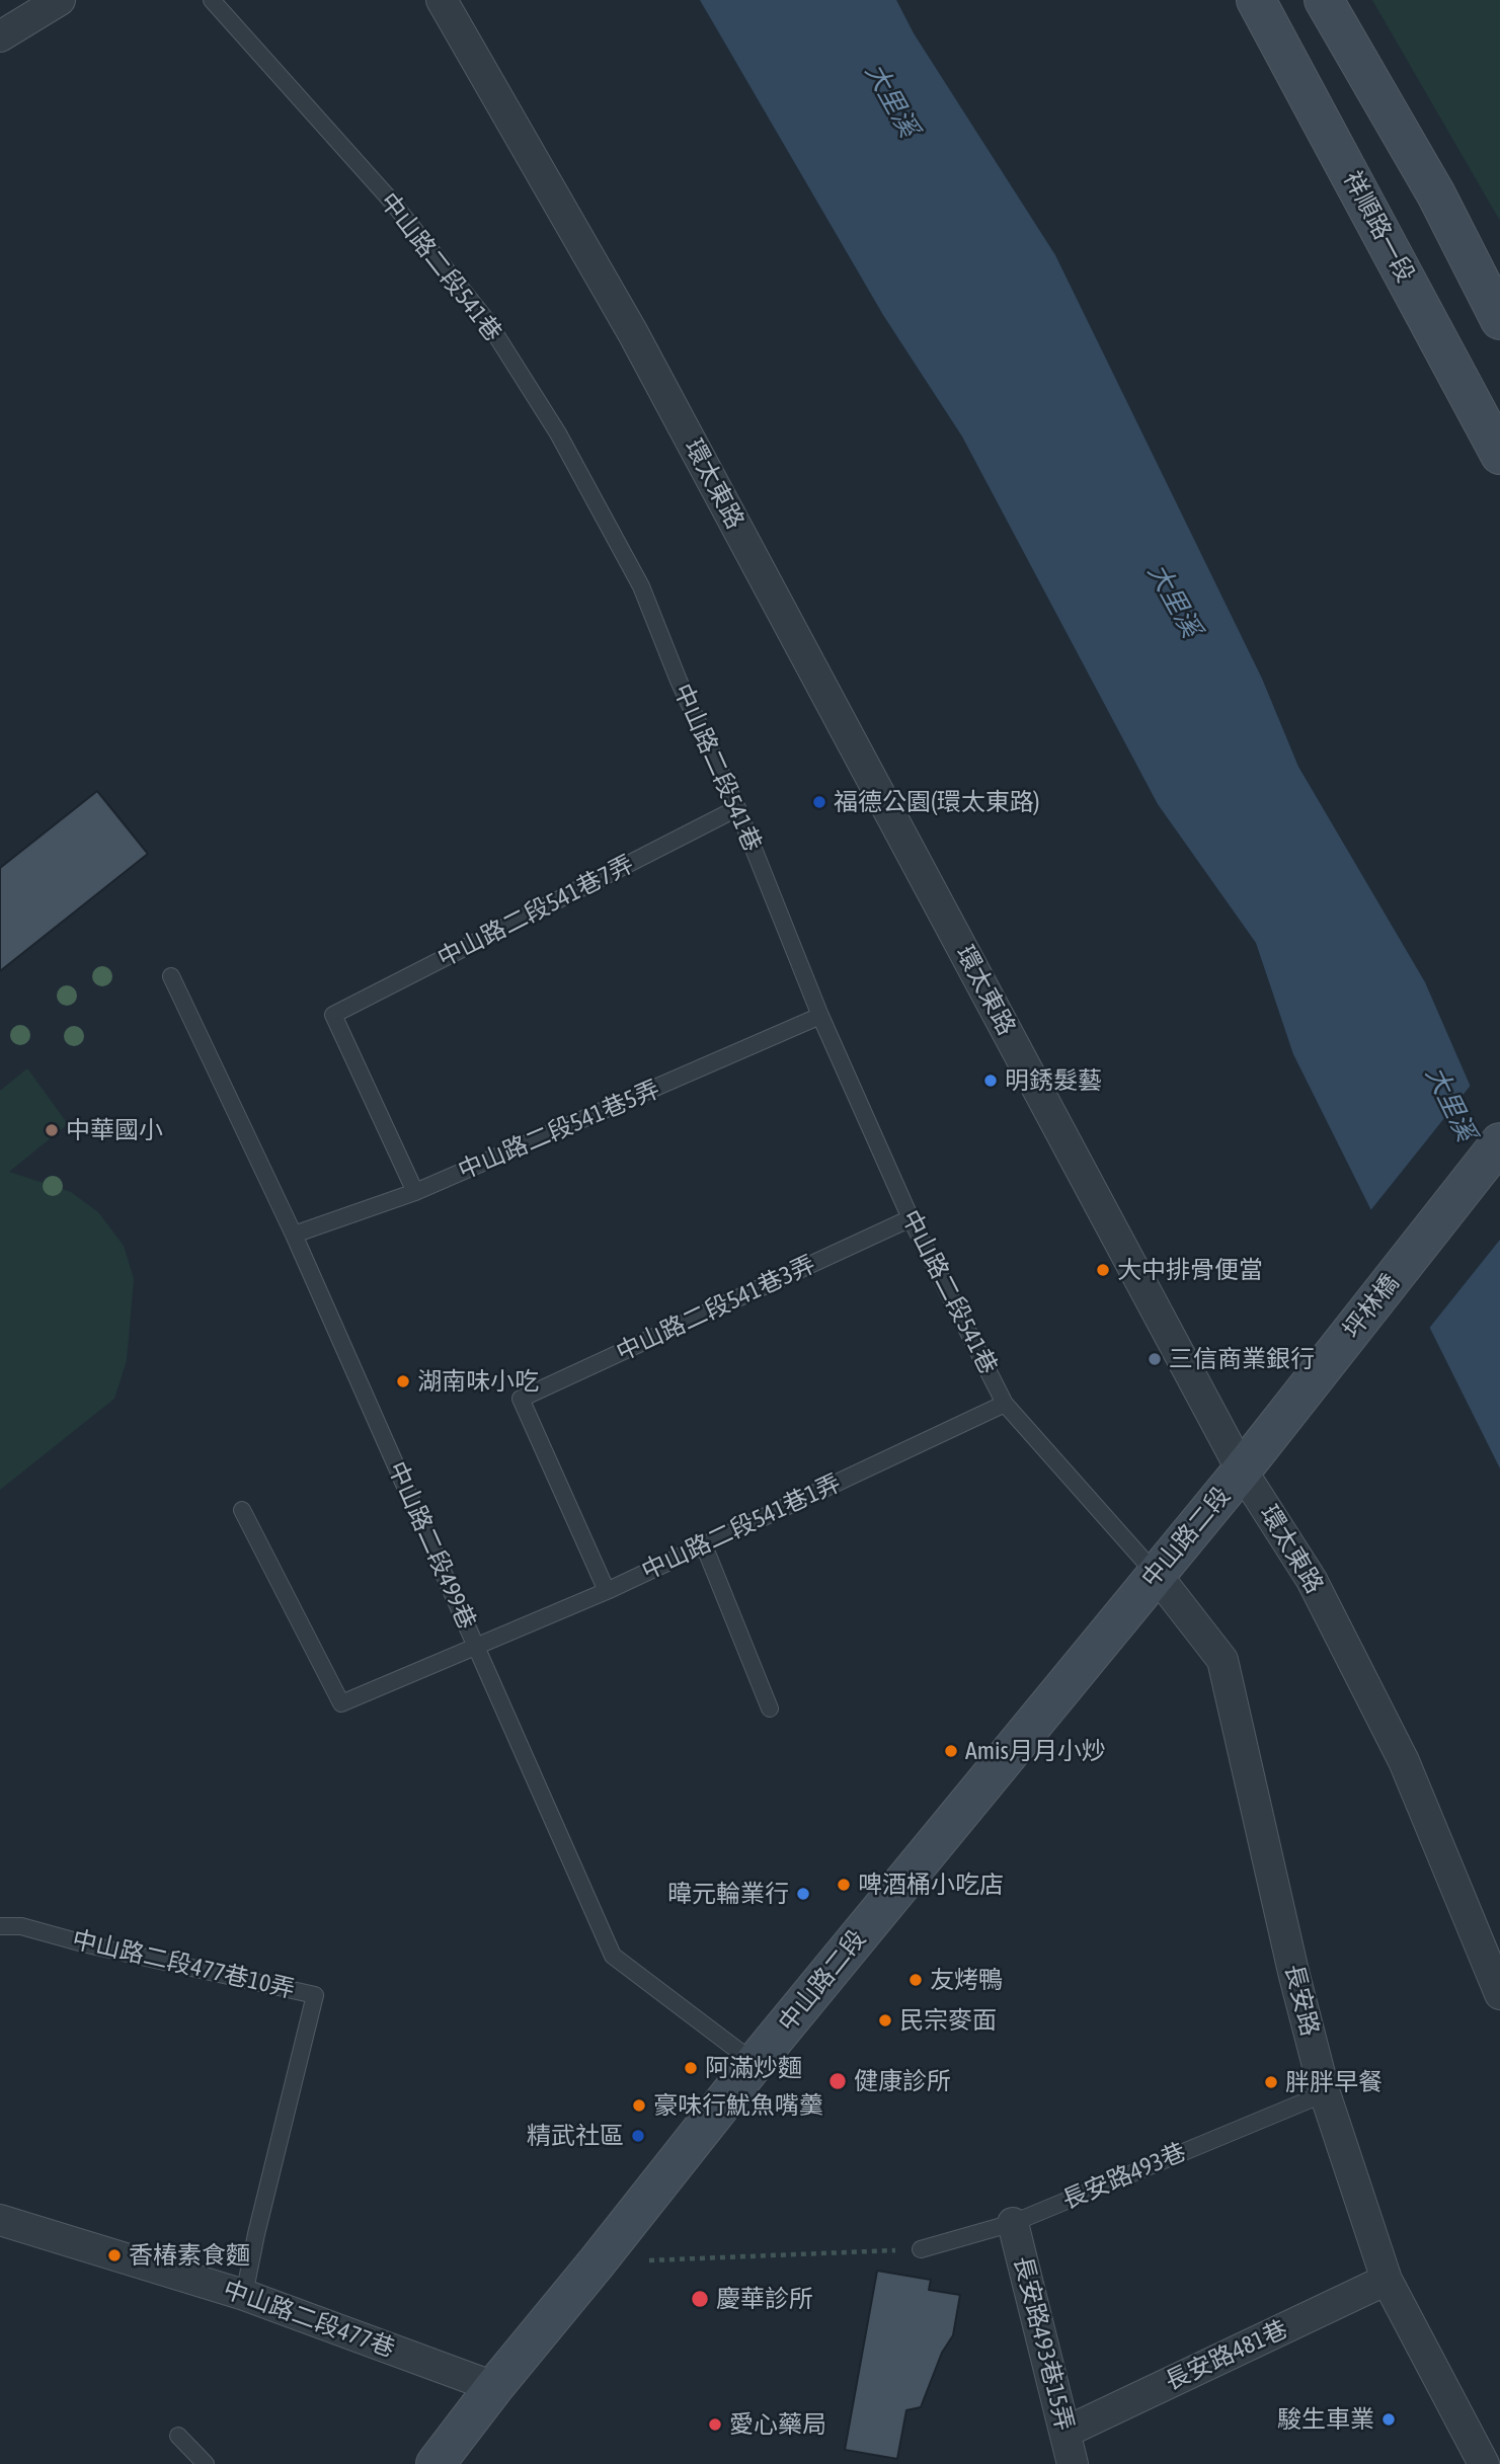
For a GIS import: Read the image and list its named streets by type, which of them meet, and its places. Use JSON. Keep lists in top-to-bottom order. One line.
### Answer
{"streets":{"street":["祥順路一段","環太東路","坪林橋","中山路二段","長安路","中山路二段477巷","長安路493巷15弄","長安路481巷"],"lane":["中山路二段541巷","中山路二段541巷7弄","中山路二段541巷5弄","中山路二段541巷3弄","中山路二段541巷1弄","中山路二段499巷","中山路二段477巷10弄","長安路493巷"]},"crossings":[["中山路二段541巷","中山路二段541巷7弄"],["中山路二段541巷","中山路二段541巷5弄"],["中山路二段541巷","中山路二段541巷3弄"],["中山路二段541巷","中山路二段541巷1弄"],["中山路二段541巷","中山路二段"],["中山路二段541巷","長安路"],["環太東路","坪林橋"],["環太東路","中山路二段"],["中山路二段541巷7弄","中山路二段541巷5弄"],["中山路二段541巷5弄","中山路二段499巷"],["坪林橋","中山路二段"],["中山路二段541巷3弄","中山路二段541巷1弄"],["中山路二段541巷1弄","中山路二段499巷"],["中山路二段","中山路二段499巷"],["中山路二段","長安路"],["中山路二段","中山路二段477巷"],["中山路二段477巷10弄","中山路二段477巷"],["長安路","長安路493巷"],["長安路","長安路481巷"],["長安路493巷","長安路493巷15弄"],["長安路493巷15弄","長安路481巷"]],"water":["大里溪"],"places":["福德公園(環太東路)","明銹髮藝","中華國小","大中排骨便當","三信商業銀行","湖南味小吃","Amis月月小炒","啤酒桶小吃店","暐元輪業行","友烤鴨","民宗麥面","阿滿炒麵","健康診所","胖胖早餐","豪味行魷魚嘴羹","精武社區","香椿素食麵","慶華診所","駿生車業","愛心藥局"]}
